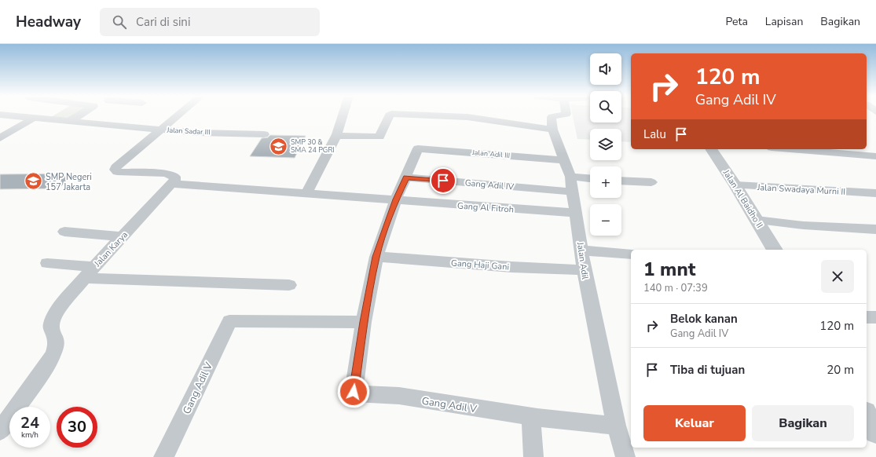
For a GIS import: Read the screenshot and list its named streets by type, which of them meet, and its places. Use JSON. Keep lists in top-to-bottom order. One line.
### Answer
{"streets":{"street":["Jalan Sadar III","Jalan Adil III","Gang Adil IV","Jalan Swadaya Murni II","Jalan Al Baidho II","Gang Al Fitroh","Jalan Karya","Jalan Adil","Gang Haji Gani","Gang Adil V"]},"crossings":[["Jalan Adil III","Jalan Adil"],["Jalan Adil III","Gang Adil V"],["Gang Adil IV","Jalan Adil"],["Gang Adil IV","Gang Adil V"],["Jalan Swadaya Murni II","Jalan Al Baidho II"],["Gang Al Fitroh","Jalan Karya"],["Gang Al Fitroh","Jalan Adil"],["Gang Al Fitroh","Gang Adil V"],["Jalan Adil","Gang Haji Gani"],["Jalan Adil","Gang Adil V"],["Gang Haji Gani","Gang Adil V"]],"places":{"school or university":["SMP 30 & SMA 24 PGRI","SMP Negeri 157 Jakarta"]},"page":{"header":"Headway","search":"Cari di sini","nav":["Peta","Lapisan","Bagikan"],"map_buttons":["+","−"],"turn":["120 m","Gang Adil IV"],"then":"Lalu","heading":["1 mnt","140 m · 07:39"],"list":[{"name":"Belok kanan","note":"Gang Adil IV","value":"120 m"},{"name":"Tiba di tujuan","value":"20 m"}],"buttons":["Keluar","Bagikan"],"speed":"24 km/h","limit":"30"}}
